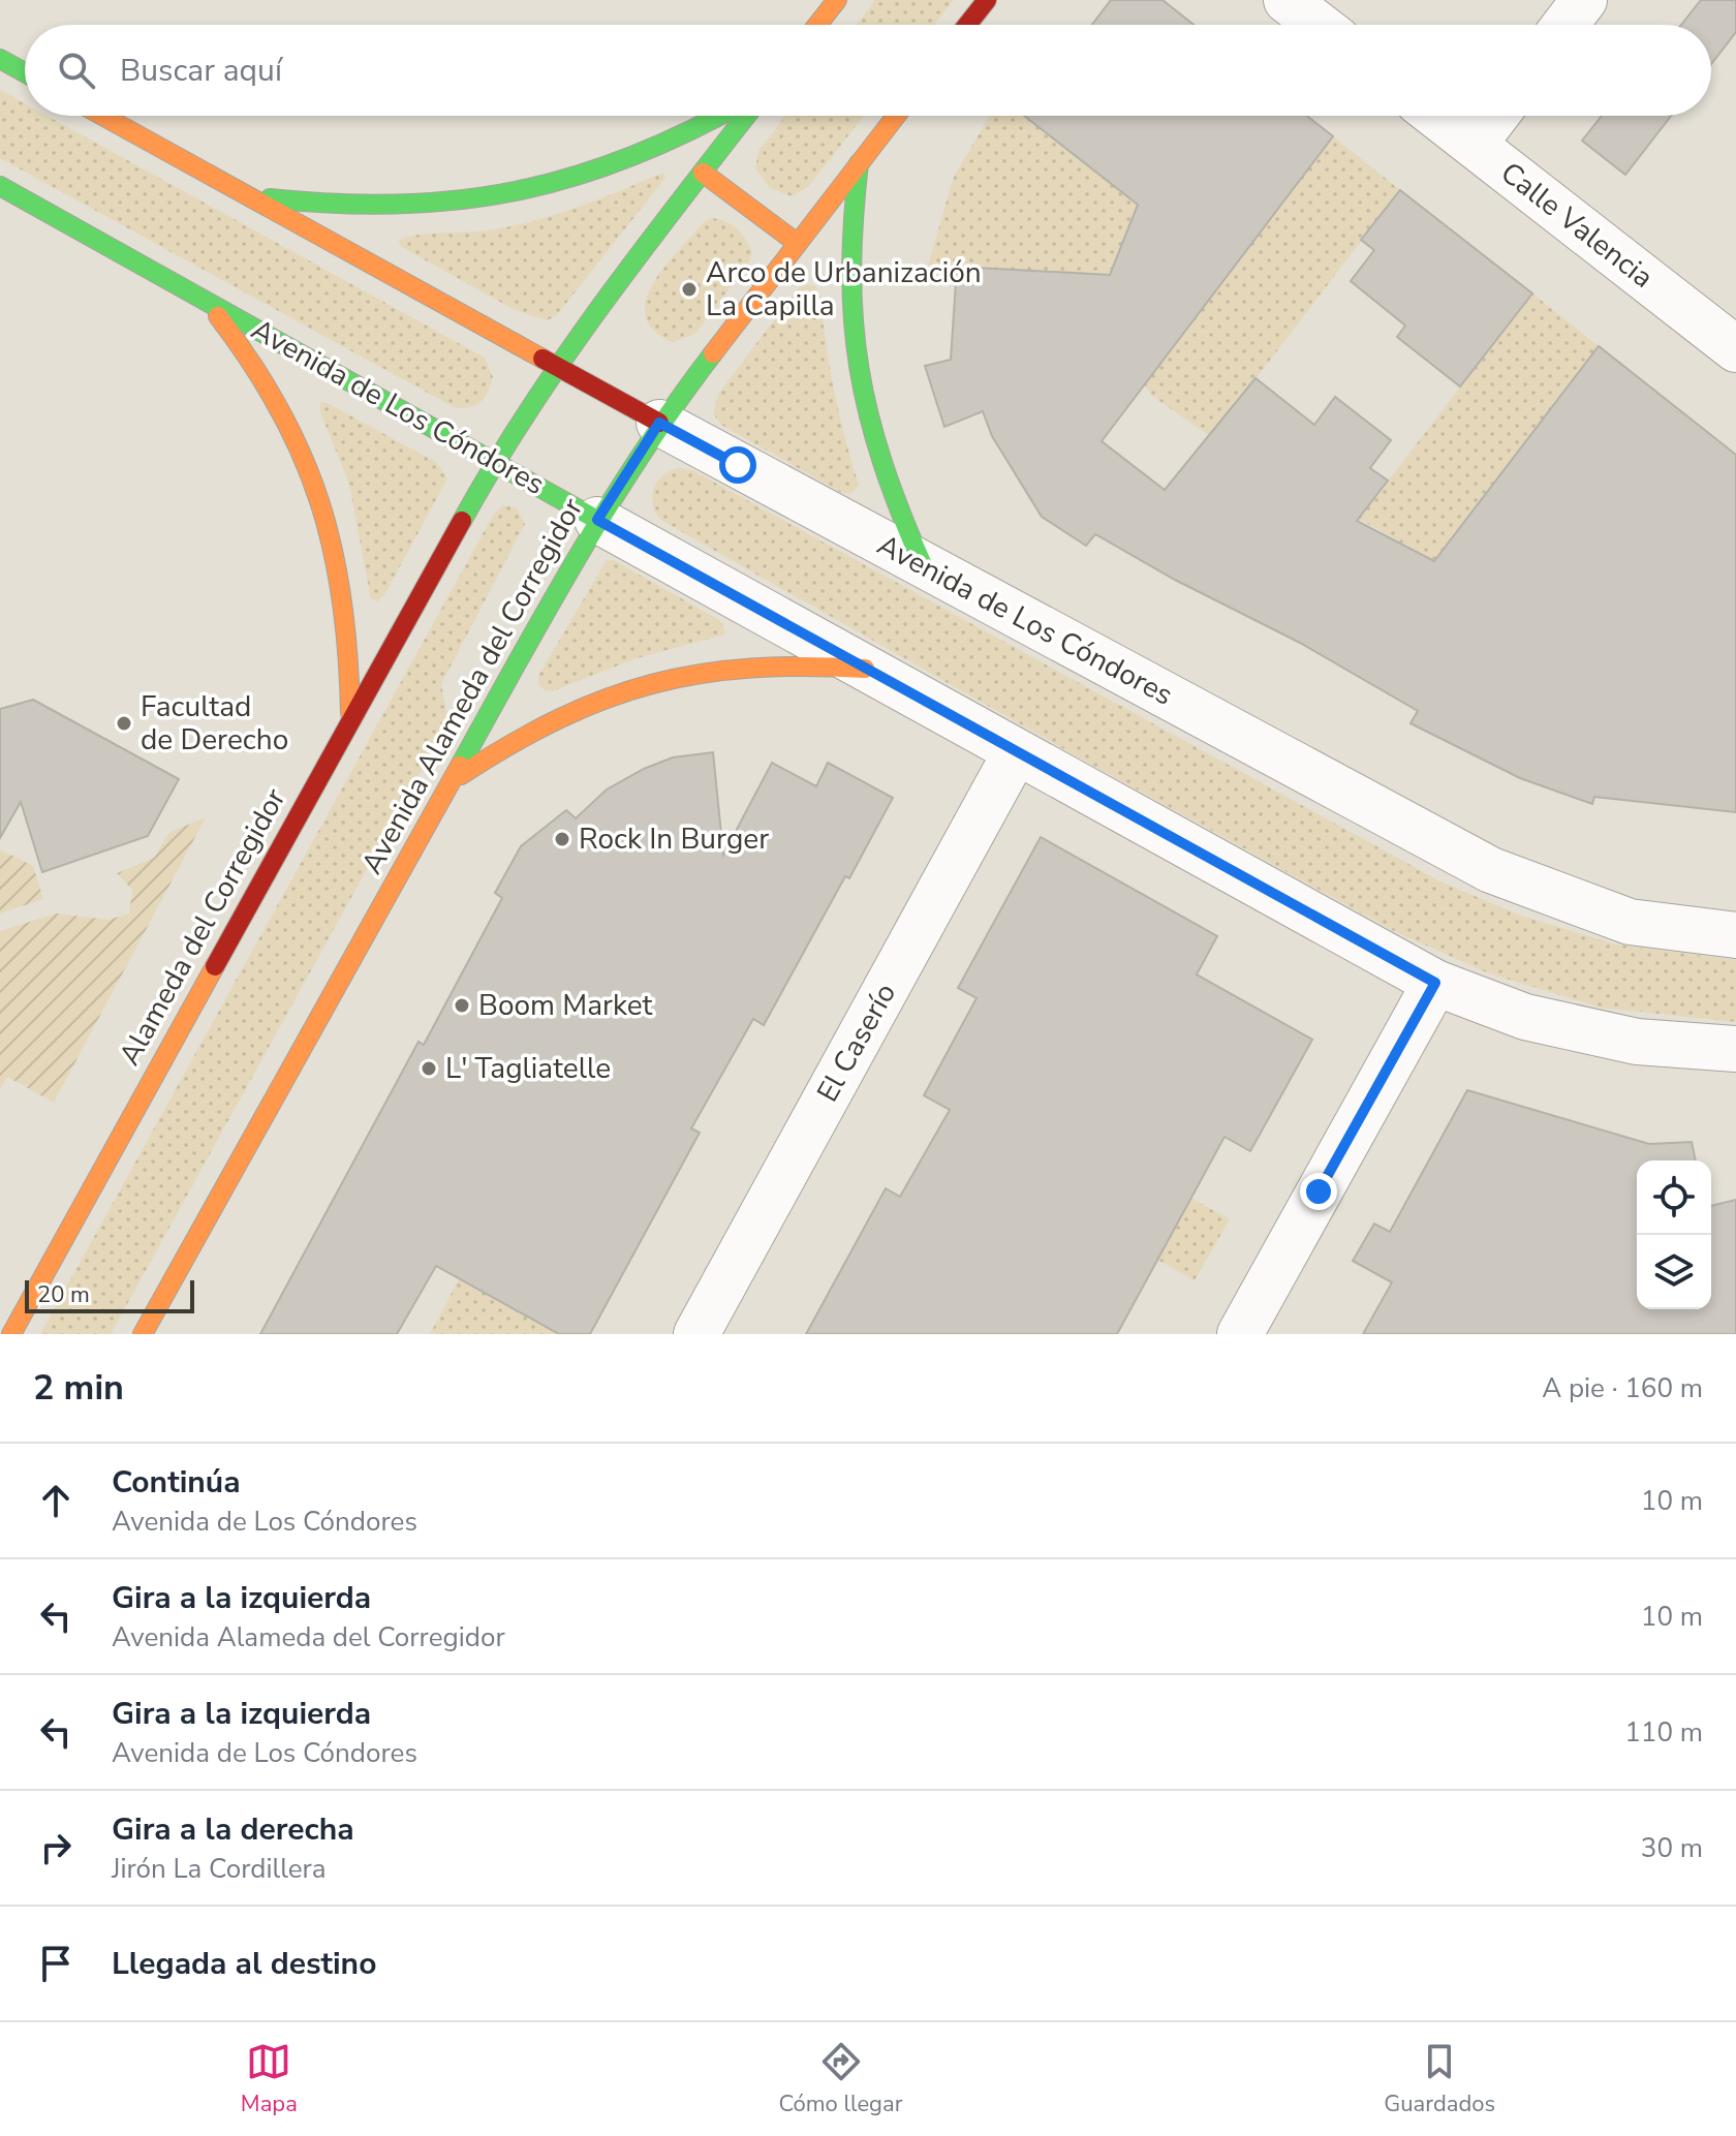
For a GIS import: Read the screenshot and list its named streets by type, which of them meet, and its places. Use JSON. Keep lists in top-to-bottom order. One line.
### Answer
{"streets":{"main road":["Avenida de Los Cóndores","Avenida Alameda del Corregidor","Alameda del Corregidor"],"street":["Calle Valencia","El Caserío"]},"crossings":[["Avenida de Los Cóndores","Avenida Alameda del Corregidor"],["Avenida de Los Cóndores","Alameda del Corregidor"],["Avenida de Los Cóndores","El Caserío"]],"places":["Arco de Urbanización La Capilla","Facultad de Derecho","Rock In Burger","Boom Market","L' Tagliatelle"],"scale_bar":"20 m","page":{"search":"Buscar aquí","scale":"20 m","heading":["2 min","A pie · 160 m"],"list":[["Continúa","Avenida de Los Cóndores","10 m"],["Gira a la izquierda","Avenida Alameda del Corregidor","10 m"],["Gira a la izquierda","Avenida de Los Cóndores","110 m"],["Gira a la derecha","Jirón La Cordillera","30 m"],"Llegada al destino"],"nav":["Mapa","Cómo llegar","Guardados"]}}
